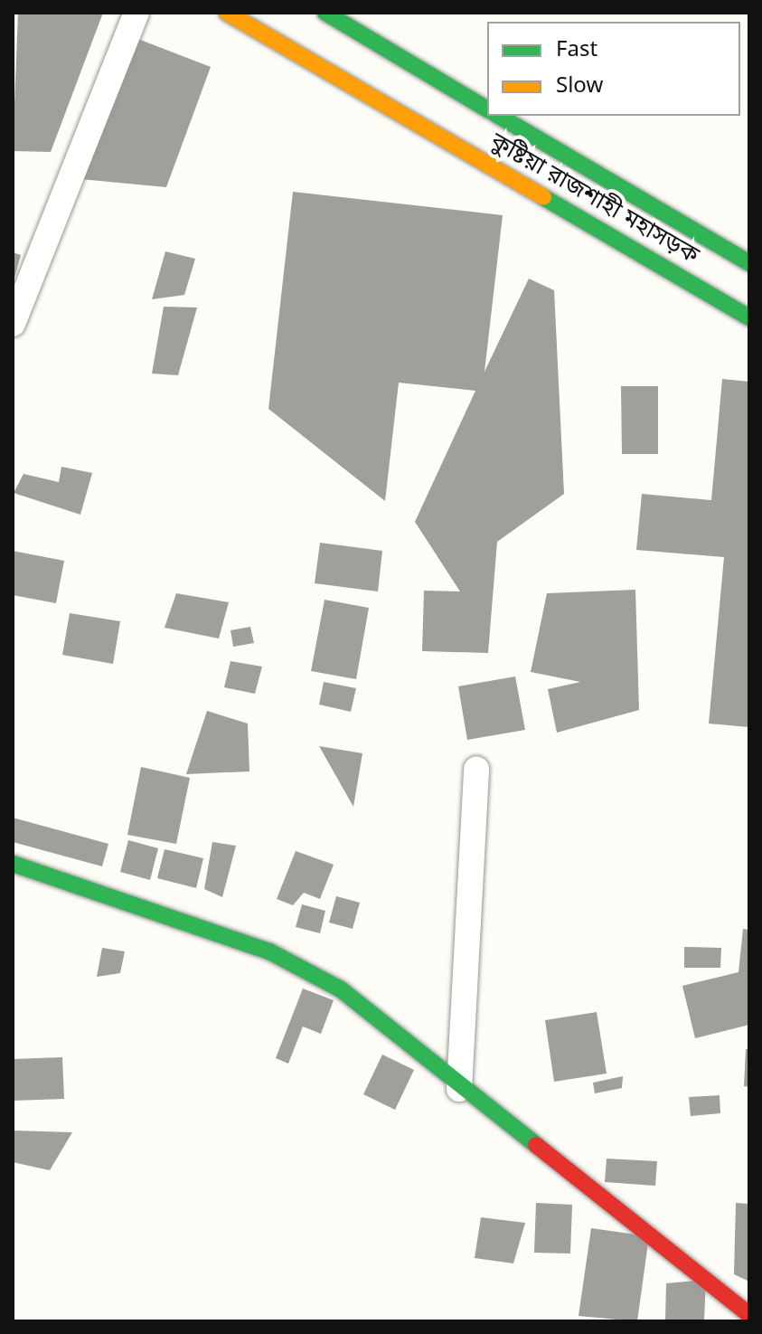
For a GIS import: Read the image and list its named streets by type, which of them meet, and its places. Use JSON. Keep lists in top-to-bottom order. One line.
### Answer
{"streets":{"main road":["কুষ্টিয়া রাজশাহী মহাসড়ক"]},"legend":["Fast","Slow"]}
